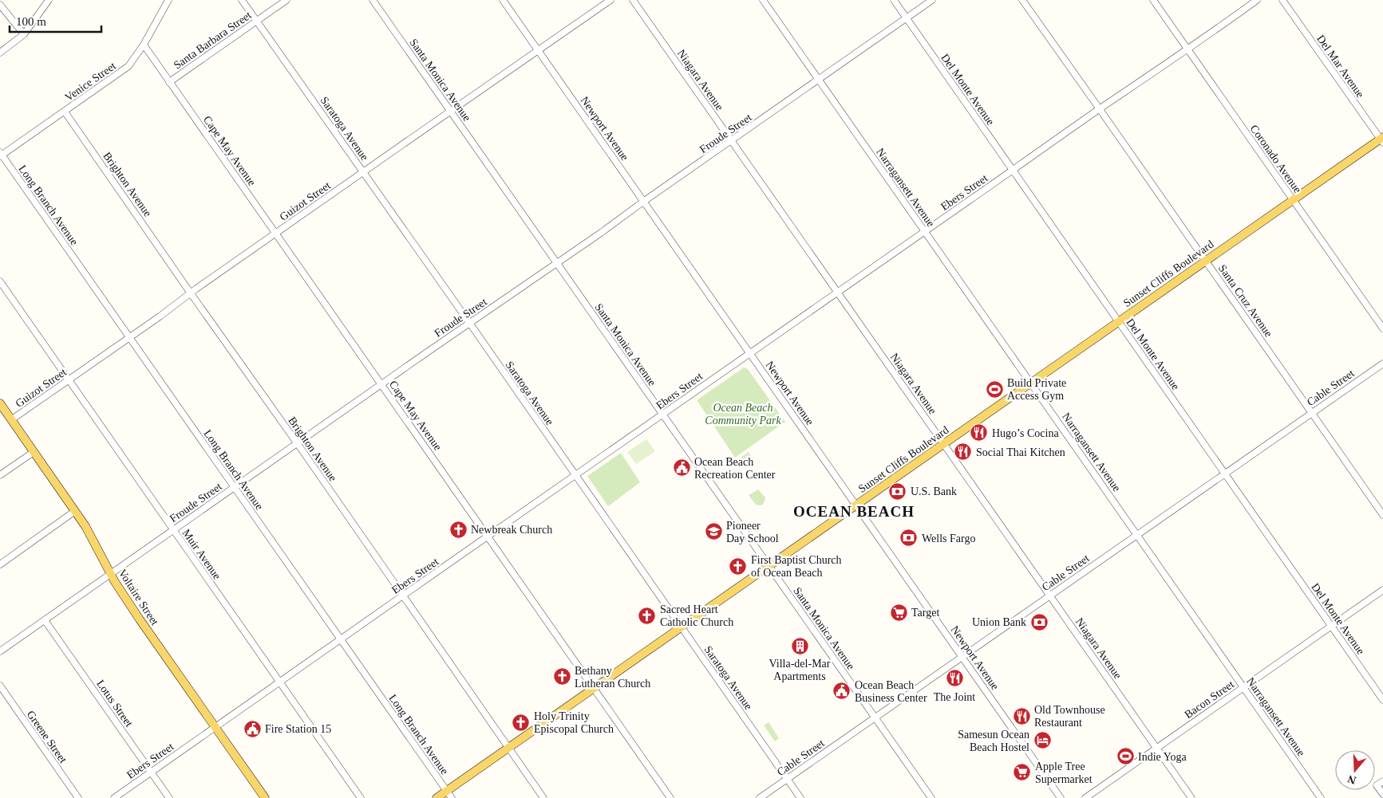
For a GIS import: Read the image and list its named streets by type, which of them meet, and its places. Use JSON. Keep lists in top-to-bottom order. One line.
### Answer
{"streets":{"main road":["Sunset Cliffs Boulevard","Voltaire Street"],"street":["Santa Barbara Street","Del Mar Avenue","Santa Monica Avenue","Niagara Avenue","Venice Street","Del Monte Avenue","Saratoga Avenue","Newport Avenue","Froude Street","Cape May Avenue","Coronado Avenue","Brighton Avenue","Narragansett Avenue","Ebers Street","Guizot Street","Long Branch Avenue","Santa Cruz Avenue","Cable Street","Muir Avenue","Bacon Street","Lotus Street","Greene Street"]},"crossings":[["Santa Barbara Street","Saratoga Avenue"],["Santa Barbara Street","Cape May Avenue"],["Del Mar Avenue","Sunset Cliffs Boulevard"],["Santa Monica Avenue","Froude Street"],["Santa Monica Avenue","Ebers Street"],["Santa Monica Avenue","Guizot Street"],["Santa Monica Avenue","Sunset Cliffs Boulevard"],["Santa Monica Avenue","Cable Street"],["Niagara Avenue","Froude Street"],["Niagara Avenue","Ebers Street"],["Niagara Avenue","Sunset Cliffs Boulevard"],["Niagara Avenue","Cable Street"],["Niagara Avenue","Bacon Street"],["Venice Street","Cape May Avenue"],["Venice Street","Brighton Avenue"],["Venice Street","Long Branch Avenue"],["Del Monte Avenue","Froude Street"],["Del Monte Avenue","Ebers Street"],["Del Monte Avenue","Sunset Cliffs Boulevard"],["Del Monte Avenue","Cable Street"],["Del Monte Avenue","Bacon Street"],["Saratoga Avenue","Froude Street"],["Saratoga Avenue","Ebers Street"],["Saratoga Avenue","Guizot Street"],["Saratoga Avenue","Sunset Cliffs Boulevard"],["Saratoga Avenue","Cable Street"],["Newport Avenue","Froude Street"],["Newport Avenue","Ebers Street"],["Newport Avenue","Guizot Street"],["Newport Avenue","Sunset Cliffs Boulevard"],["Newport Avenue","Cable Street"],["Froude Street","Cape May Avenue"],["Froude Street","Brighton Avenue"],["Froude Street","Narragansett Avenue"],["Froude Street","Long Branch Avenue"],["Froude Street","Muir Avenue"],["Froude Street","Voltaire Street"],["Froude Street","Lotus Street"],["Cape May Avenue","Ebers Street"],["Cape May Avenue","Guizot Street"],["Cape May Avenue","Sunset Cliffs Boulevard"],["Coronado Avenue","Ebers Street"],["Coronado Avenue","Sunset Cliffs Boulevard"],["Brighton Avenue","Ebers Street"],["Brighton Avenue","Guizot Street"],["Brighton Avenue","Sunset Cliffs Boulevard"],["Narragansett Avenue","Ebers Street"],["Narragansett Avenue","Sunset Cliffs Boulevard"],["Narragansett Avenue","Cable Street"],["Narragansett Avenue","Bacon Street"],["Ebers Street","Long Branch Avenue"],["Ebers Street","Santa Cruz Avenue"],["Ebers Street","Muir Avenue"],["Ebers Street","Voltaire Street"],["Ebers Street","Lotus Street"],["Guizot Street","Long Branch Avenue"],["Guizot Street","Muir Avenue"],["Guizot Street","Voltaire Street"],["Long Branch Avenue","Sunset Cliffs Boulevard"],["Sunset Cliffs Boulevard","Santa Cruz Avenue"],["Santa Cruz Avenue","Cable Street"]],"districts":["OCEAN BEACH"],"parks":["Ocean Beach Community Park"],"places":{"sports":["Build Private Access Gym","Indie Yoga"],"restaurant":["Hugo’s Cocina","Social Thai Kitchen","The Joint","Old Townhouse Restaurant"],"public building":["Ocean Beach Recreation Center","Ocean Beach Business Center","Fire Station 15"],"bank":["U.S. Bank","Wells Fargo","Union Bank"],"church":["Newbreak Church","First Baptist Church of Ocean Beach","Sacred Heart Catholic Church","Bethany Lutheran Church","Holy Trinity Episcopal Church"],"school or university":["Pioneer Day School"],"supermarket":["Target","Apple Tree Supermarket"],"building":["Villa-del-Mar Apartments"],"hotel":["Samesun Ocean Beach Hostel"]},"scale_bar":"100 m","north":"bottom"}
